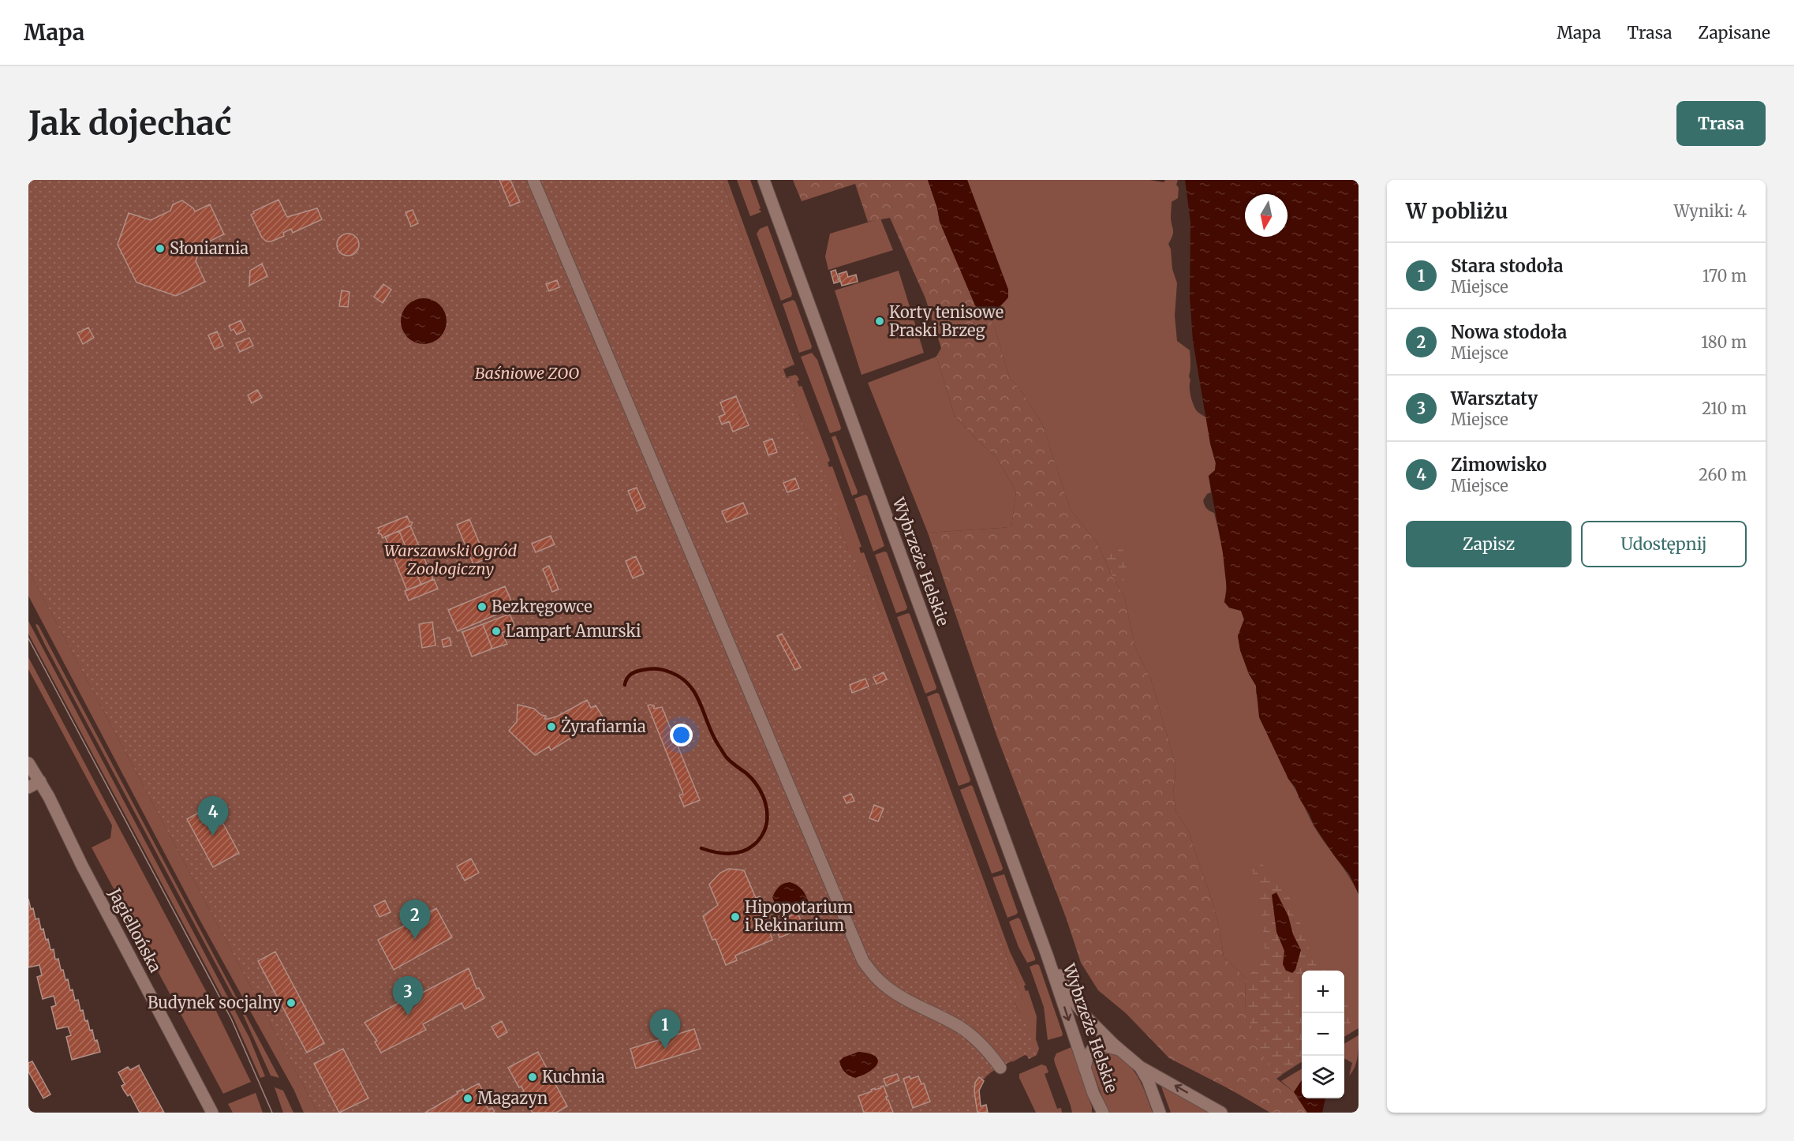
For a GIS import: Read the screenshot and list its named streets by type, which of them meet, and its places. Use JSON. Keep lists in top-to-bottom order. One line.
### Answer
{"streets":{"street":["Wybrzeże Helskie","Jagiellońska"]},"parks":["Baśniowe ZOO","Warszawski Ogród Zoologiczny"],"places":["Słoniarnia","Korty tenisowe Praski Brzeg","Bezkręgowce","Lampart Amurski","Żyrafiarnia","Hipopotarium i Rekinarium","Budynek socjalny","Kuchnia","Magazyn"],"north":"bottom","page":{"header":"Mapa","nav":["Mapa","Trasa","Zapisane"],"buttons":["Trasa",["Zapisz","Udostępnij"]],"title":"Jak dojechać","heading":["W pobliżu","Wyniki: 4"],"list":[{"mark":"1","name":"Stara stodoła","note":"Miejsce","value":"170 m"},{"mark":"2","name":"Nowa stodoła","note":"Miejsce","value":"180 m"},{"mark":"3","name":"Warsztaty","note":"Miejsce","value":"210 m"},{"mark":"4","name":"Zimowisko","note":"Miejsce","value":"260 m"}],"pins":["4","2","3","1"],"map_buttons":["+","−"]}}
